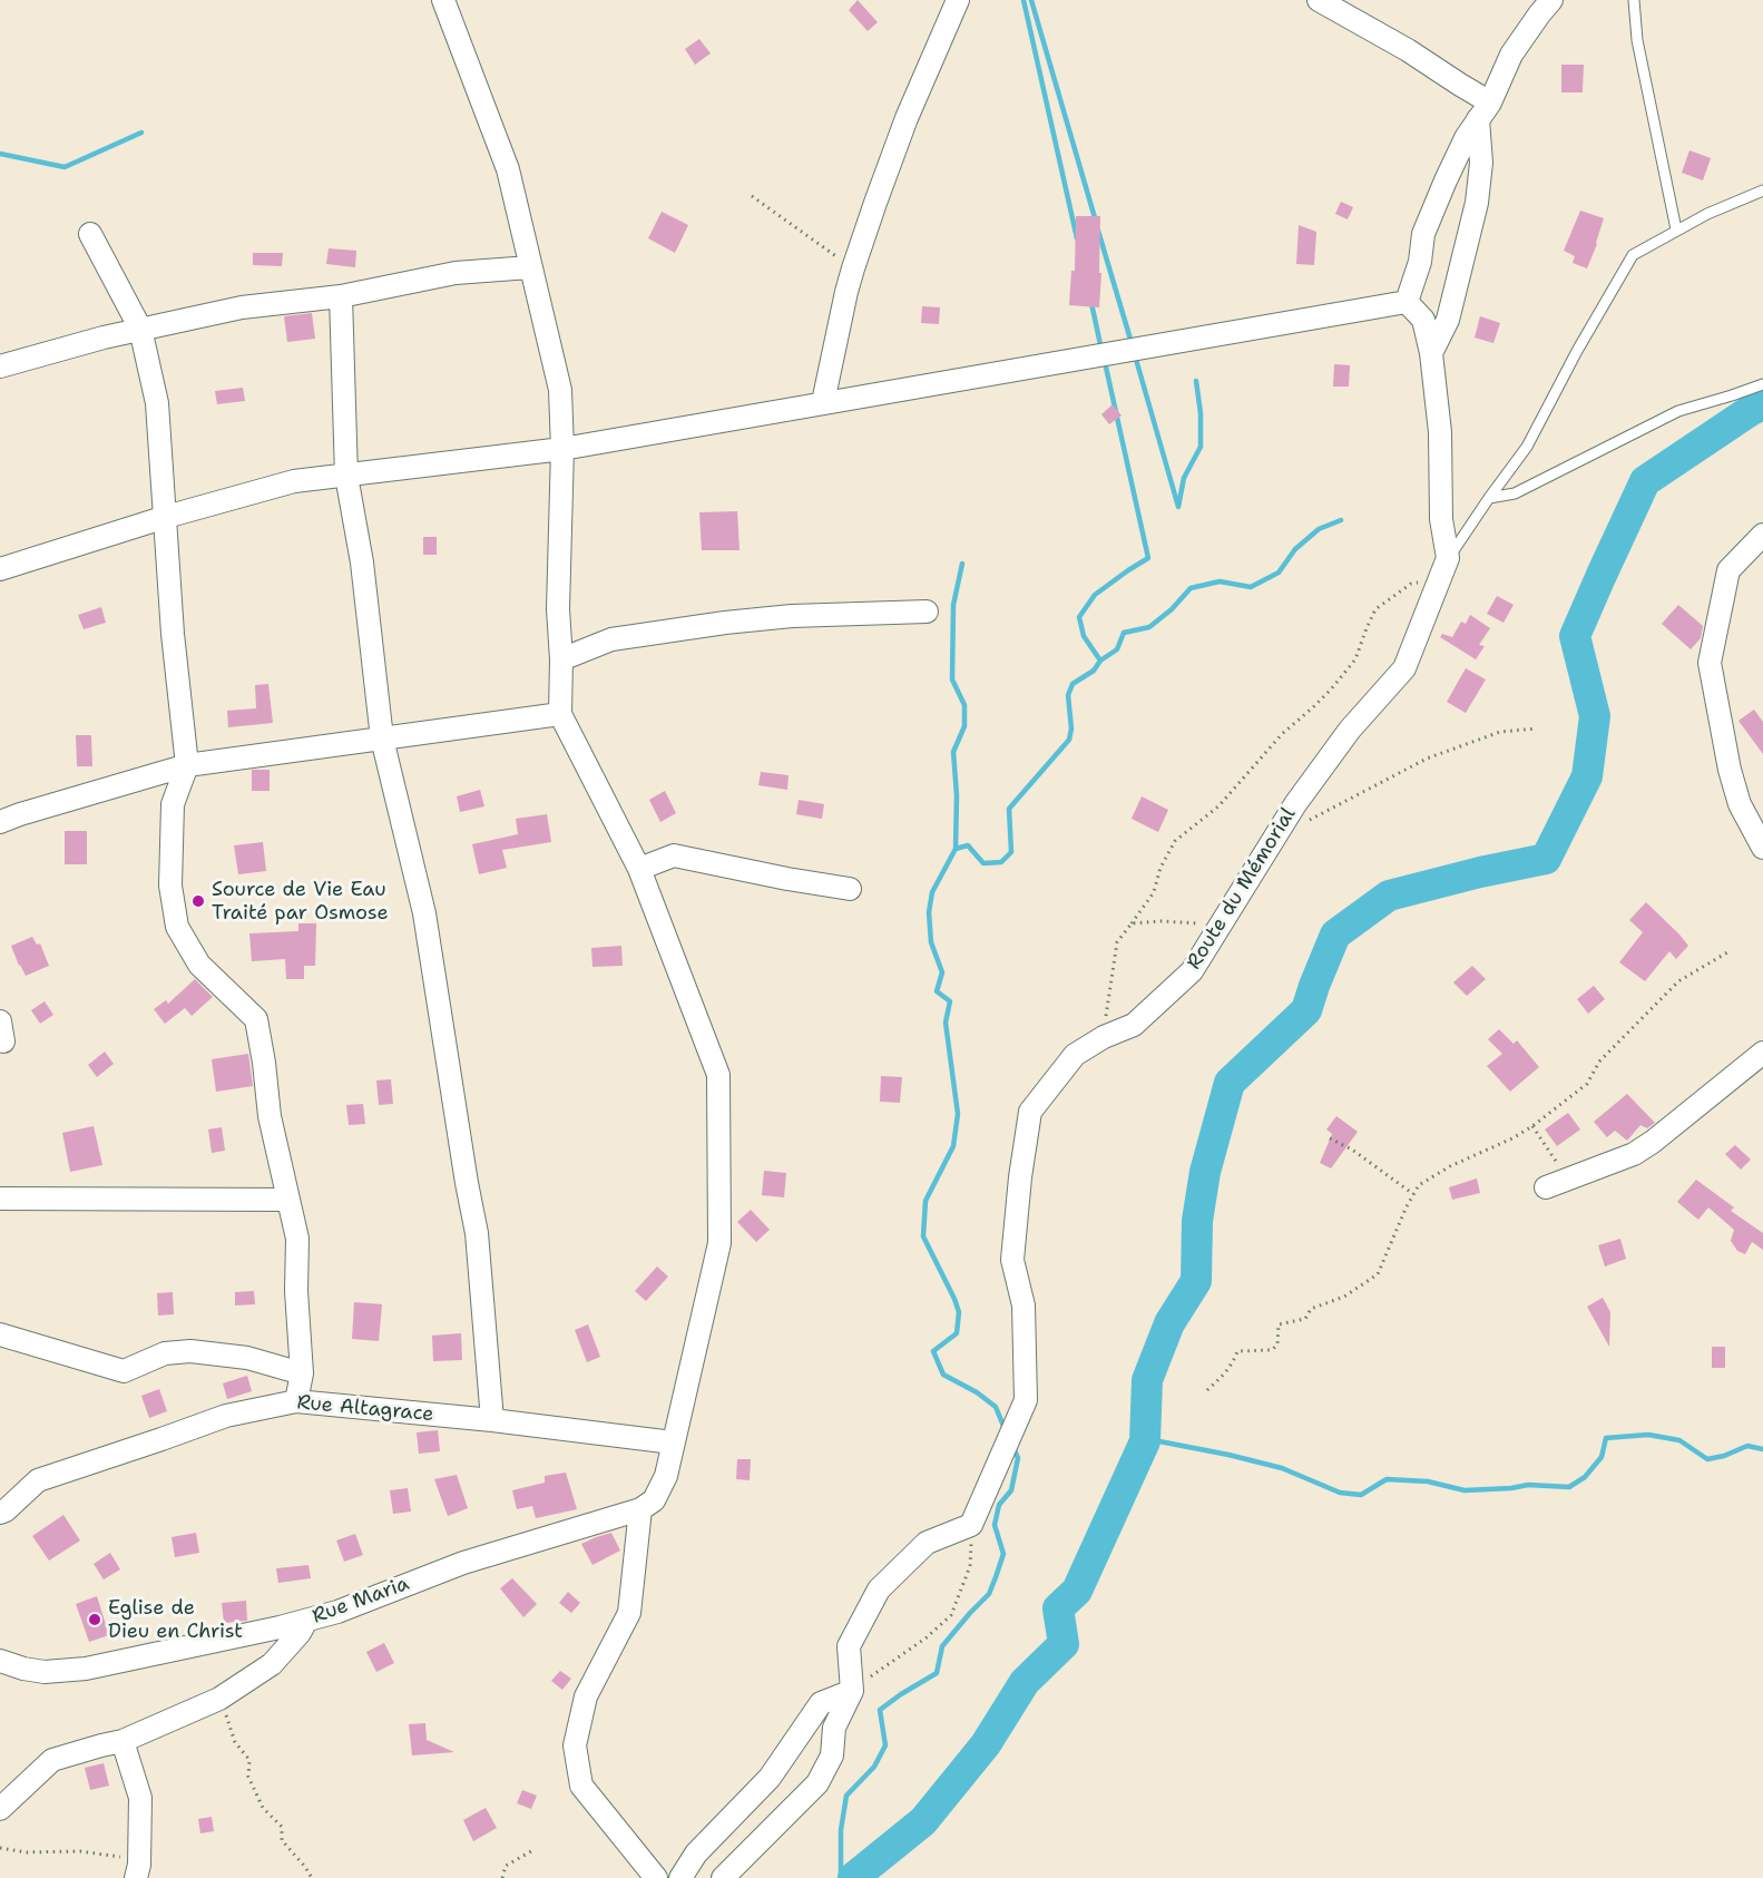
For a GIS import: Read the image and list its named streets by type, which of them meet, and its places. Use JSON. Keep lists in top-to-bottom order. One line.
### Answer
{"streets":{"street":["Route du Mémorial","Rue Altagrace","Rue Maria"]},"places":["Source de Vie Eau Traité par Osmose","Eglise de Dieu en Christ"]}
